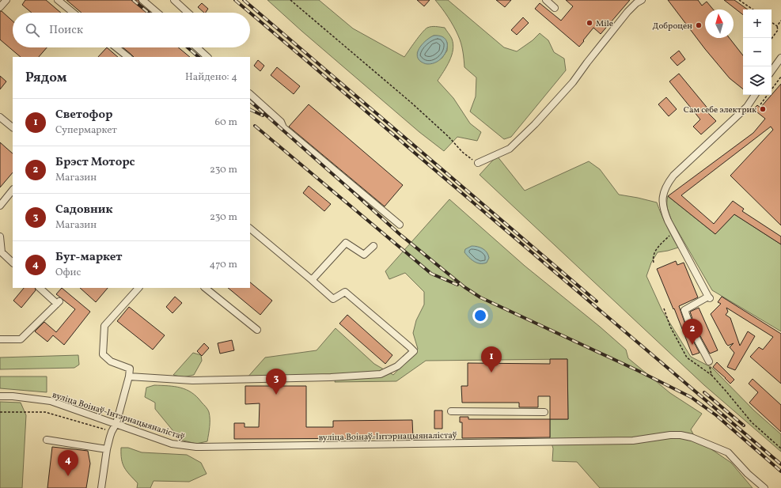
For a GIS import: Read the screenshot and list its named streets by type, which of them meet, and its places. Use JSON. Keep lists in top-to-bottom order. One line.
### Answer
{"streets":{"street":["вуліца Воінаў-Інтэрнацыяналістаў"]},"places":["Mile","Доброцен","Сам себе электрик"],"north":"top","page":{"map_buttons":["+","−"],"search":"Поиск","heading":["Рядом","Найдено: 4"],"list":[{"mark":"1","name":"Светофор","note":"Супермаркет","value":"60 m"},{"mark":"2","name":"Брэст Моторс","note":"Магазин","value":"230 m"},{"mark":"3","name":"Садовник","note":"Магазин","value":"230 m"},{"mark":"4","name":"Буг-маркет","note":"Офис","value":"470 m"}],"pins":["2","1","3","4"]}}
